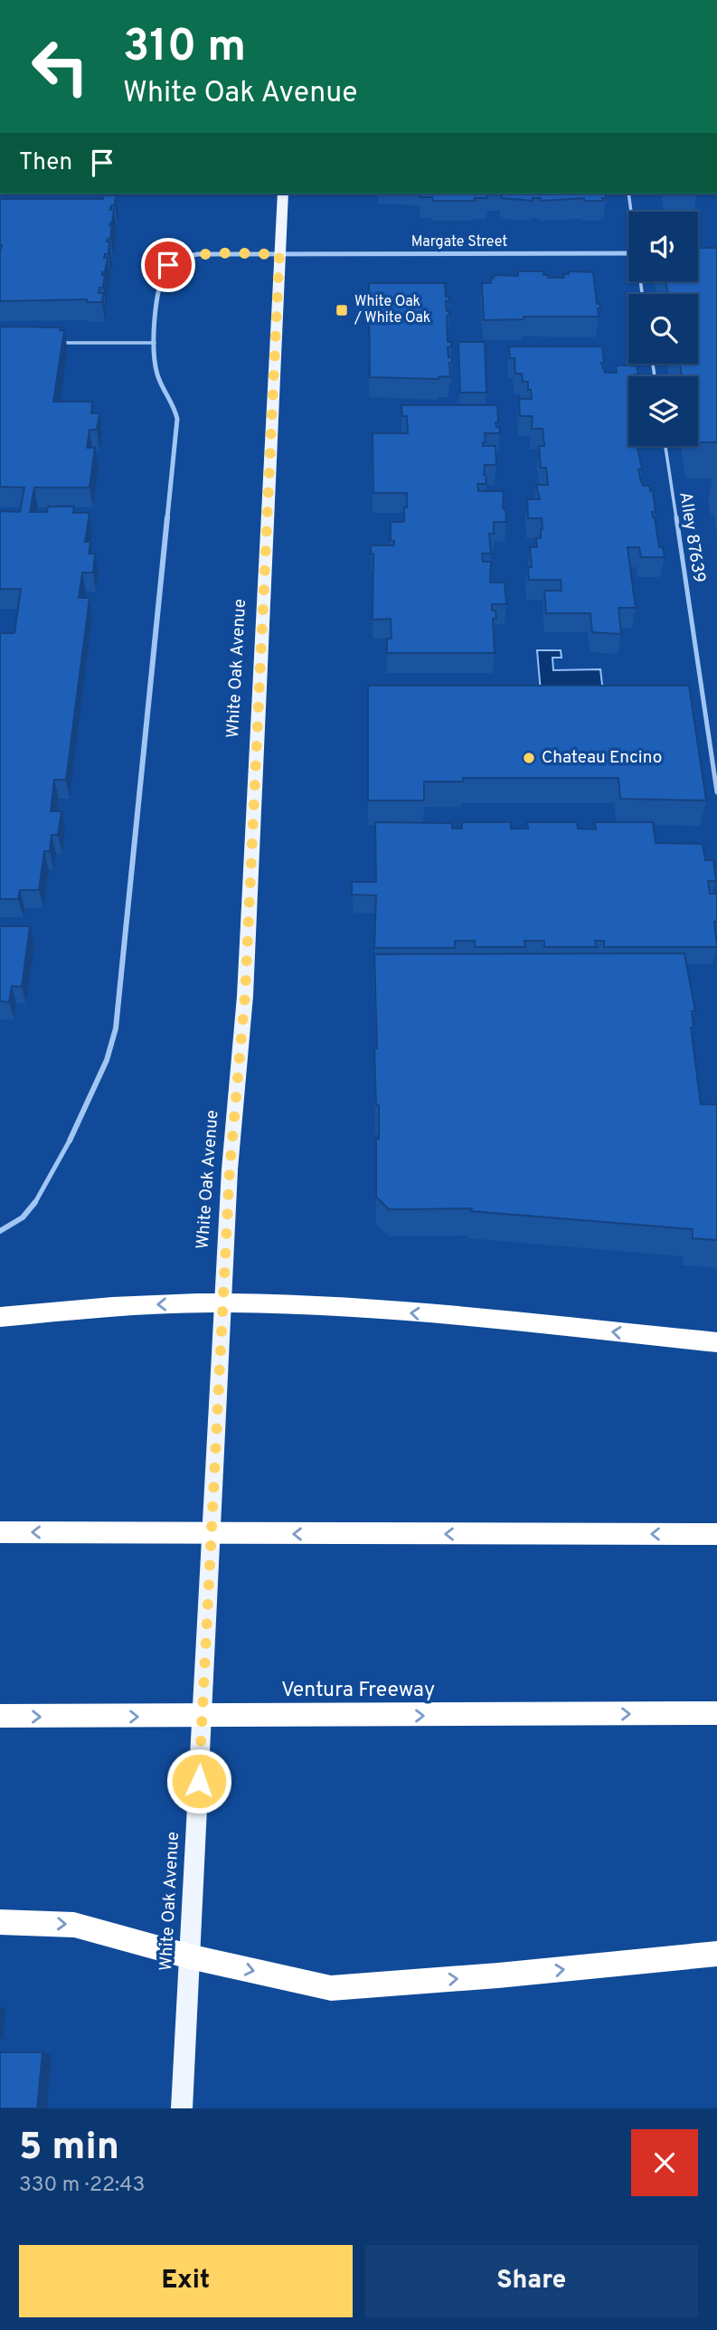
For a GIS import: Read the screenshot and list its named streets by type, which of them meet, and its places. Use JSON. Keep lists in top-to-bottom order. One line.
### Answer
{"streets":{"highway":["Ventura Freeway"],"main road":["White Oak Avenue"],"street":["Margate Street"],"lane":["Alley 87639"]},"crossings":[["Margate Street","White Oak Avenue"]],"one_way":["Ventura Freeway"],"places":{"transit":["White Oak / White Oak"],"other":["Chateau Encino"]},"page":{"turn":["310 m","White Oak Avenue"],"then":"Then","heading":["5 min","330 m · 22:43"],"buttons":["Exit","Share"]}}
